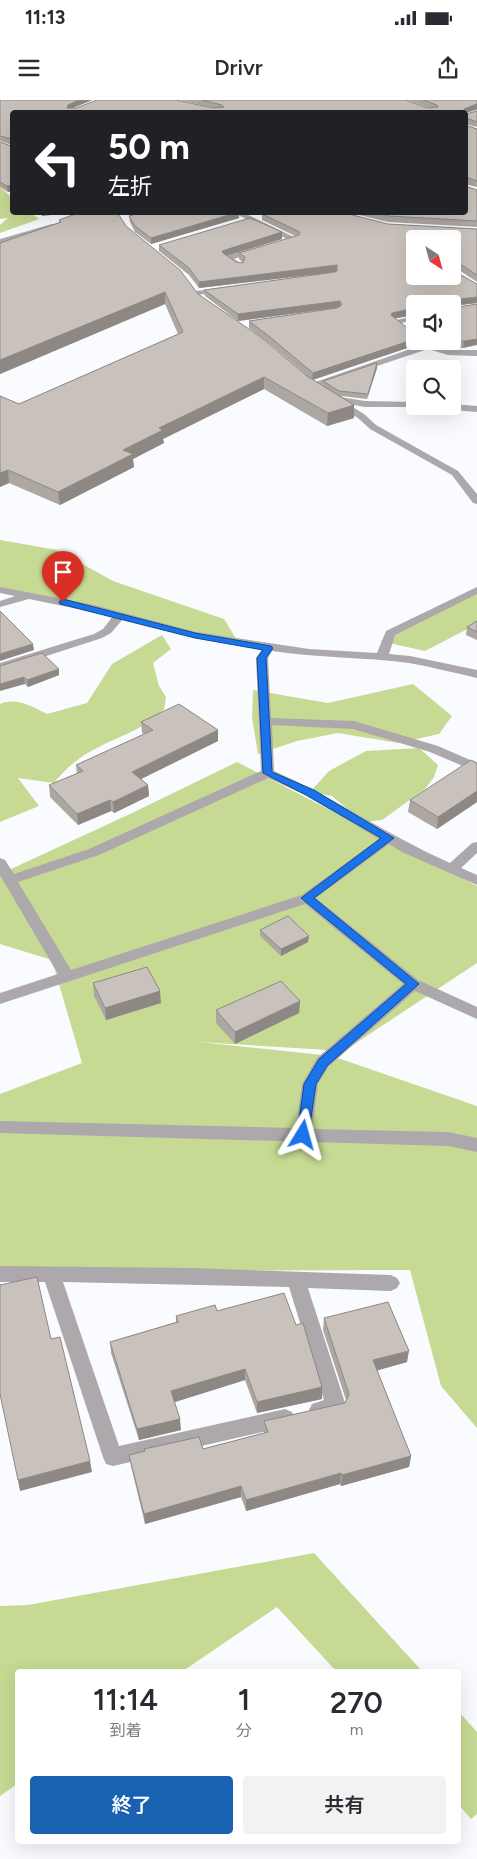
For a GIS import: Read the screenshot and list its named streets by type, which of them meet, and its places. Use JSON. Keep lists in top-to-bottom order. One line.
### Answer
{"north":"bottom right","page":{"status":"11:13","header":"Drivr","turn":["50 m","左折"],"eta":["11:14","到着","1","分","270","m"],"buttons":["終了","共有"]}}
